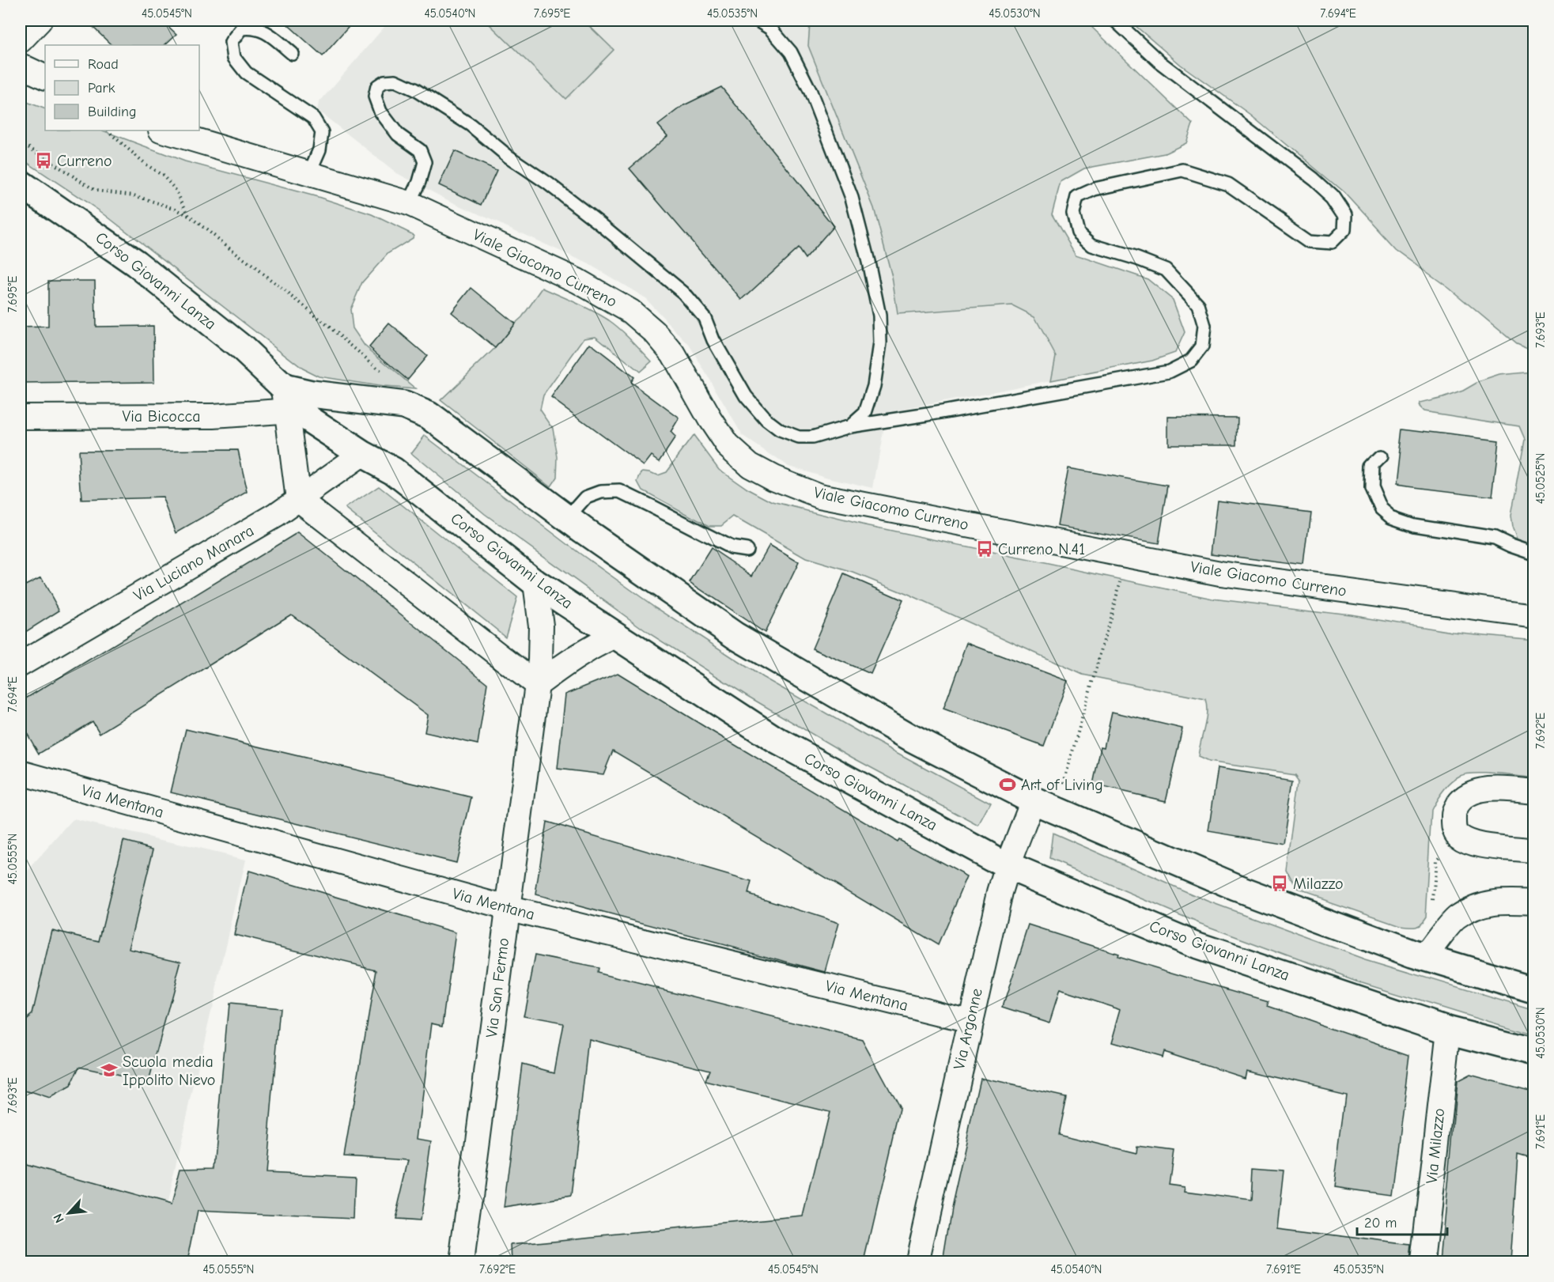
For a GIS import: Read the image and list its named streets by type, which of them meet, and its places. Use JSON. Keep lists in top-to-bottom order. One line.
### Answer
{"streets":{"street":["Viale Giacomo Curreno","Corso Giovanni Lanza","Via Bicocca","Via Luciano Manara","Via Mentana","Via San Fermo","Via Argonne","Via Milazzo"]},"crossings":[["Corso Giovanni Lanza","Via Bicocca"],["Corso Giovanni Lanza","Via Luciano Manara"],["Corso Giovanni Lanza","Via San Fermo"],["Corso Giovanni Lanza","Via Argonne"],["Corso Giovanni Lanza","Via Milazzo"],["Via Mentana","Via San Fermo"],["Via Mentana","Via Argonne"]],"places":{"bus stop":["Curreno","Curreno N.41","Milazzo"],"sports":["Art of Living"],"school or university":["Scuola media Ippolito Nievo"]},"legend":["Road","Park","Building"],"scale_bar":"20 m","north":"bottom left","coordinates":["45.0545°N","45.0540°N","7.695°E","45.0535°N","45.0530°N","7.694°E","7.693°E","45.0525°N","7.692°E","45.0555°N","7.691°E"]}
